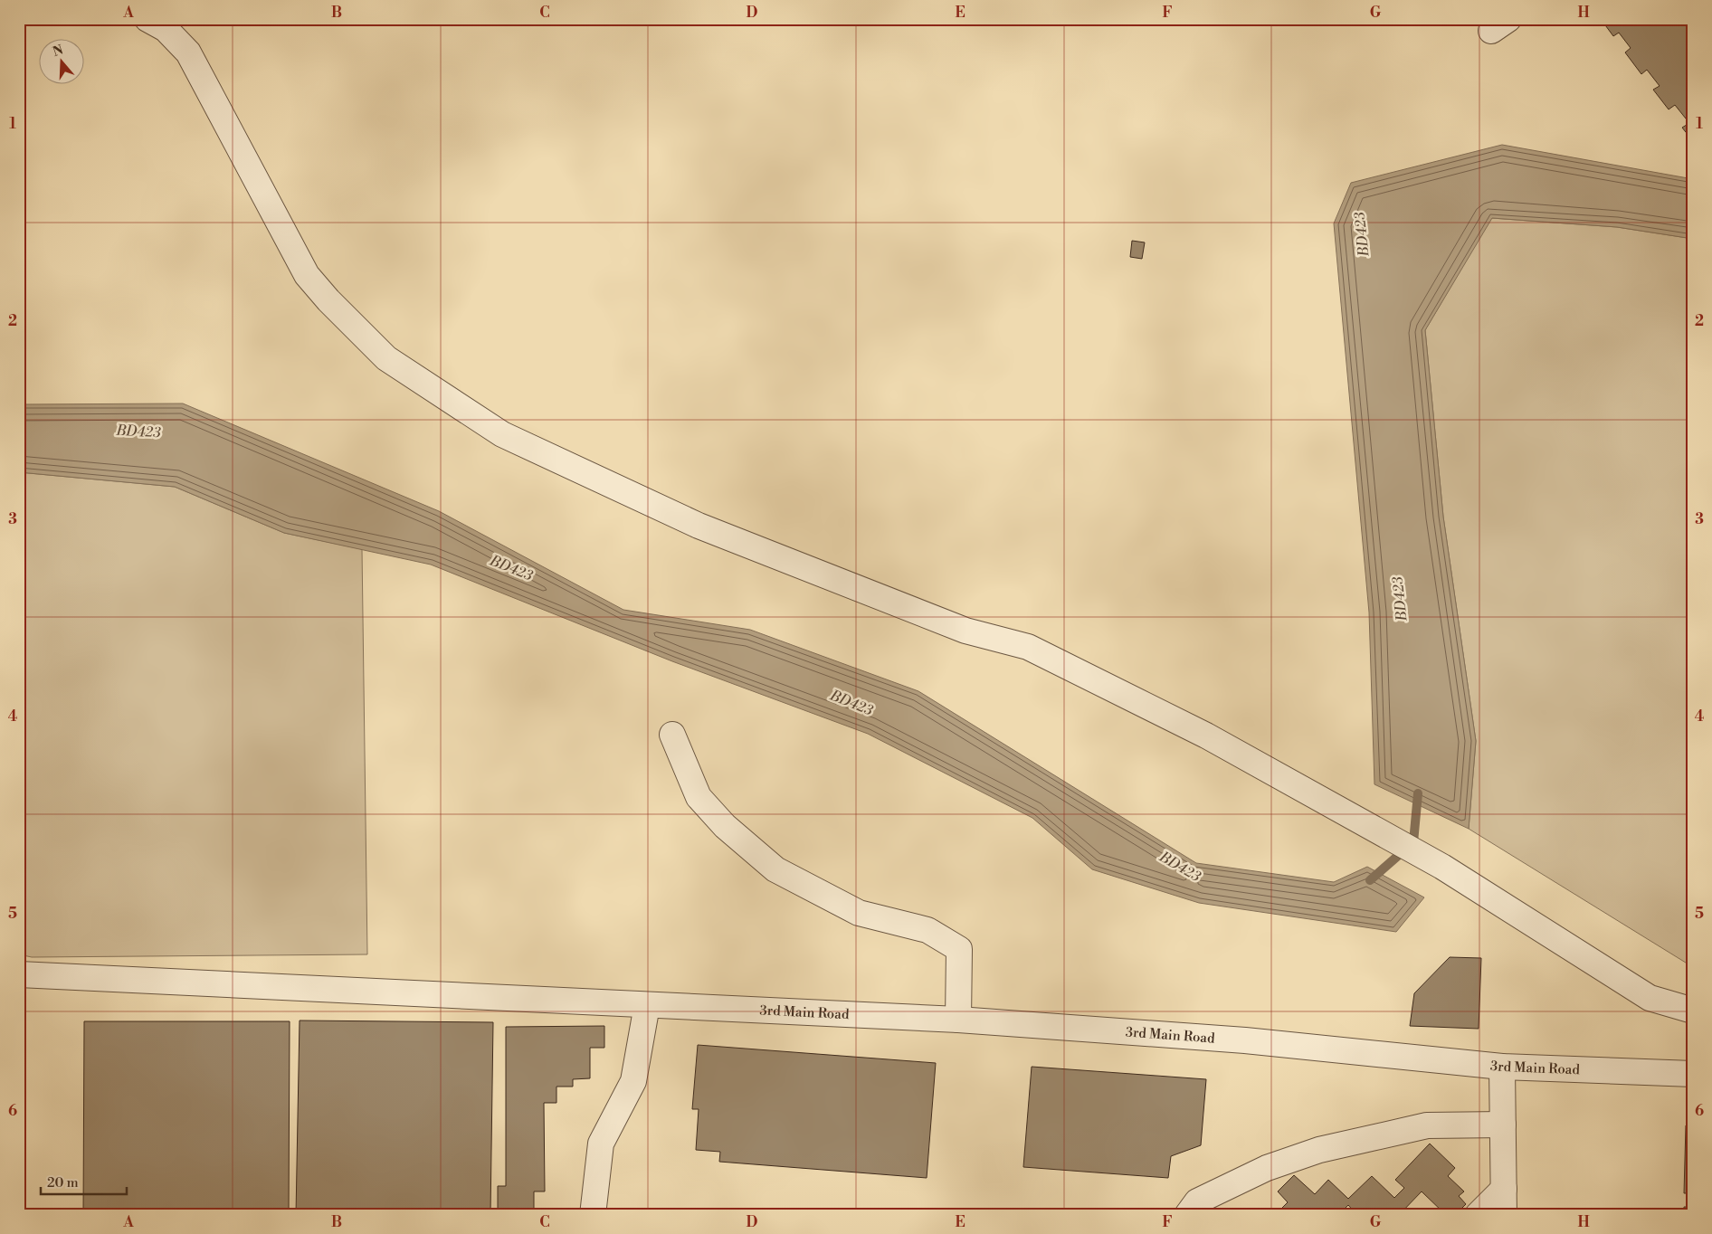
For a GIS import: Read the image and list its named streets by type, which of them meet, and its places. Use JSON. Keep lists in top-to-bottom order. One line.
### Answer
{"streets":{"street":["3rd Main Road"]},"water":["BD423"],"scale_bar":"20 m","north":"top","grid":{"columns":["A","B","C","D","E","F","G","H"],"rows":["1","2","3","4","5","6"]}}
